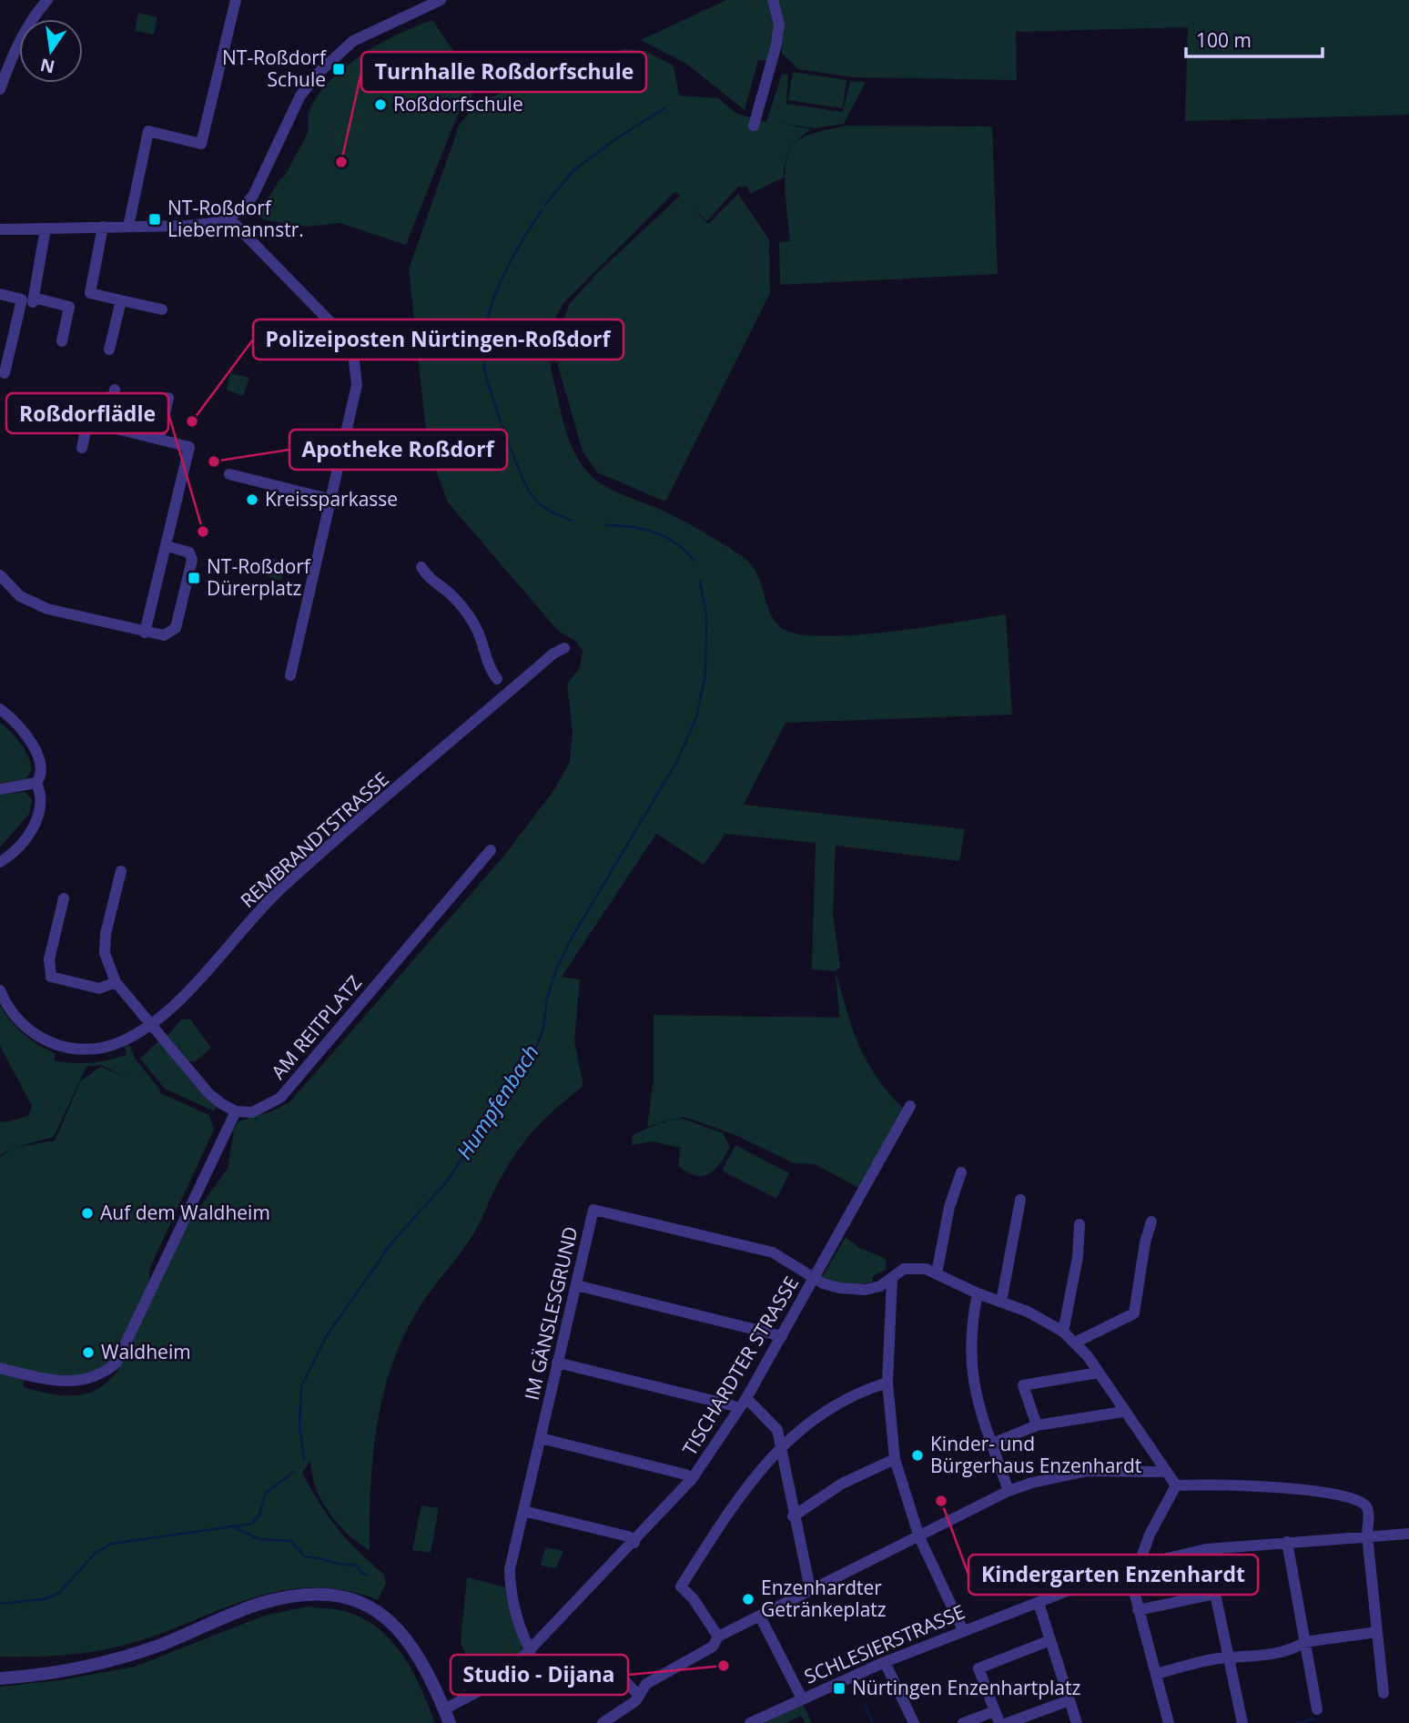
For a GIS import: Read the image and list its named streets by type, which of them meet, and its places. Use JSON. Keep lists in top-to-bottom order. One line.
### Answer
{"streets":{"street":["REMBRANDTSTRASSE","AM REITPLATZ","IM GÄNSLESGRUND","TISCHARDTER STRASSE","SCHLESIERSTRASSE"]},"crossings":[["IM GÄNSLESGRUND","TISCHARDTER STRASSE"]],"water":["Humpfenbach"],"places":{"transit":["NT-Roßdorf Schule","NT-Roßdorf Liebermannstr.","NT-Roßdorf Dürerplatz","Nürtingen Enzenhartplatz"],"other":["Roßdorfschule","Turnhalle Roßdorfschule","Polizeiposten Nürtingen-Roßdorf","Apotheke Roßdorf","Kreissparkasse","Roßdorflädle","Auf dem Waldheim","Waldheim","Kinder- und Bürgerhaus Enzenhardt","Kindergarten Enzenhardt","Enzenhardter Getränkeplatz","Studio - Dijana"]},"scale_bar":"100 m","north":"bottom"}
